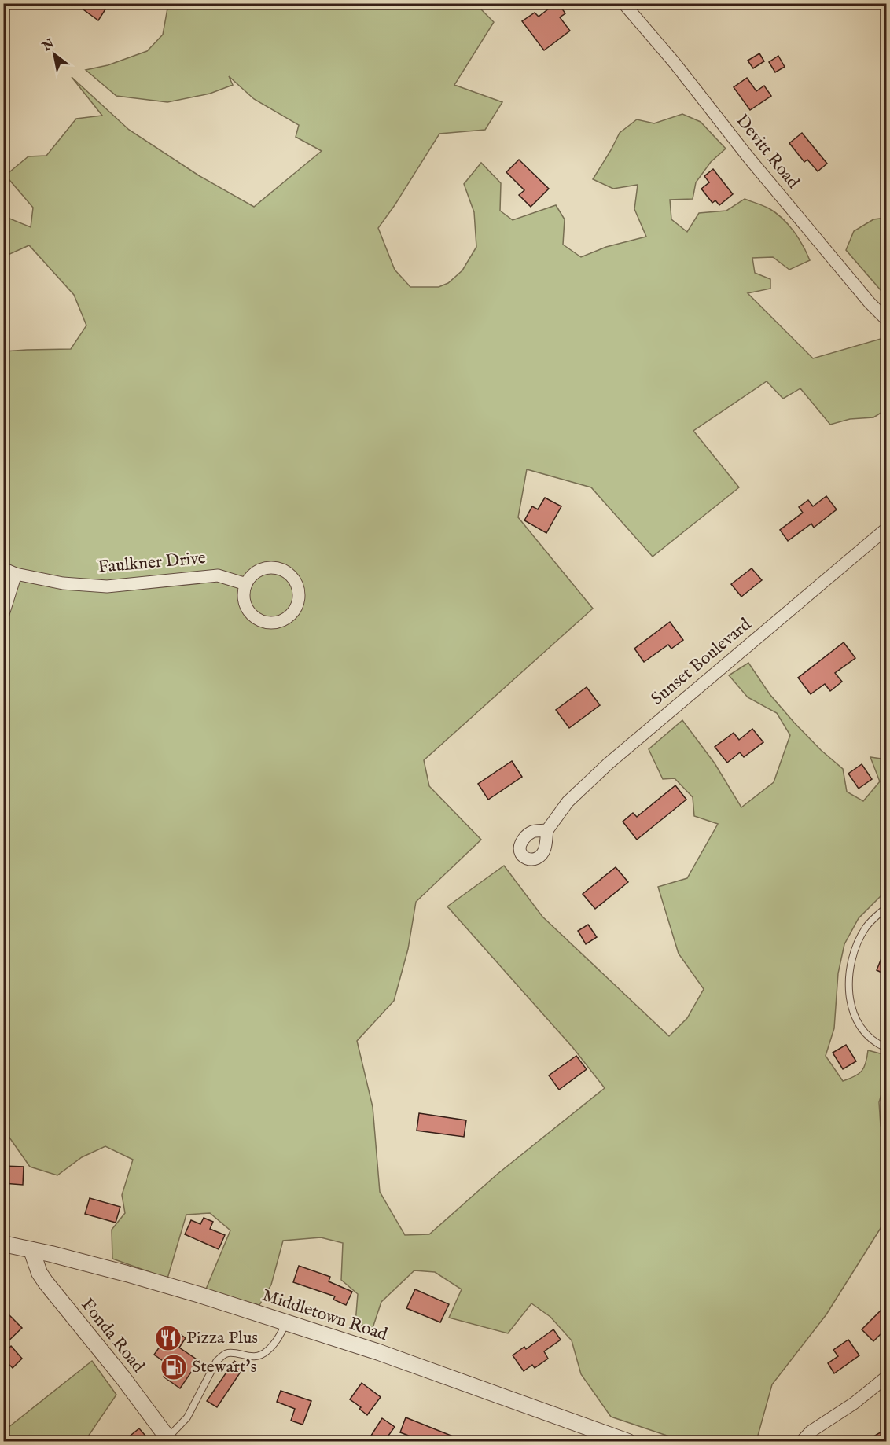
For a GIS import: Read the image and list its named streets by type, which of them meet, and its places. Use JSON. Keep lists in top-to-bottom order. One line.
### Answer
{"streets":{"street":["Devitt Road","Faulkner Drive","Sunset Boulevard","Middletown Road","Fonda Road"]},"crossings":[["Middletown Road","Fonda Road"]],"places":{"restaurant":["Pizza Plus"],"fuel station":["Stewart's"]},"north":"top left"}
